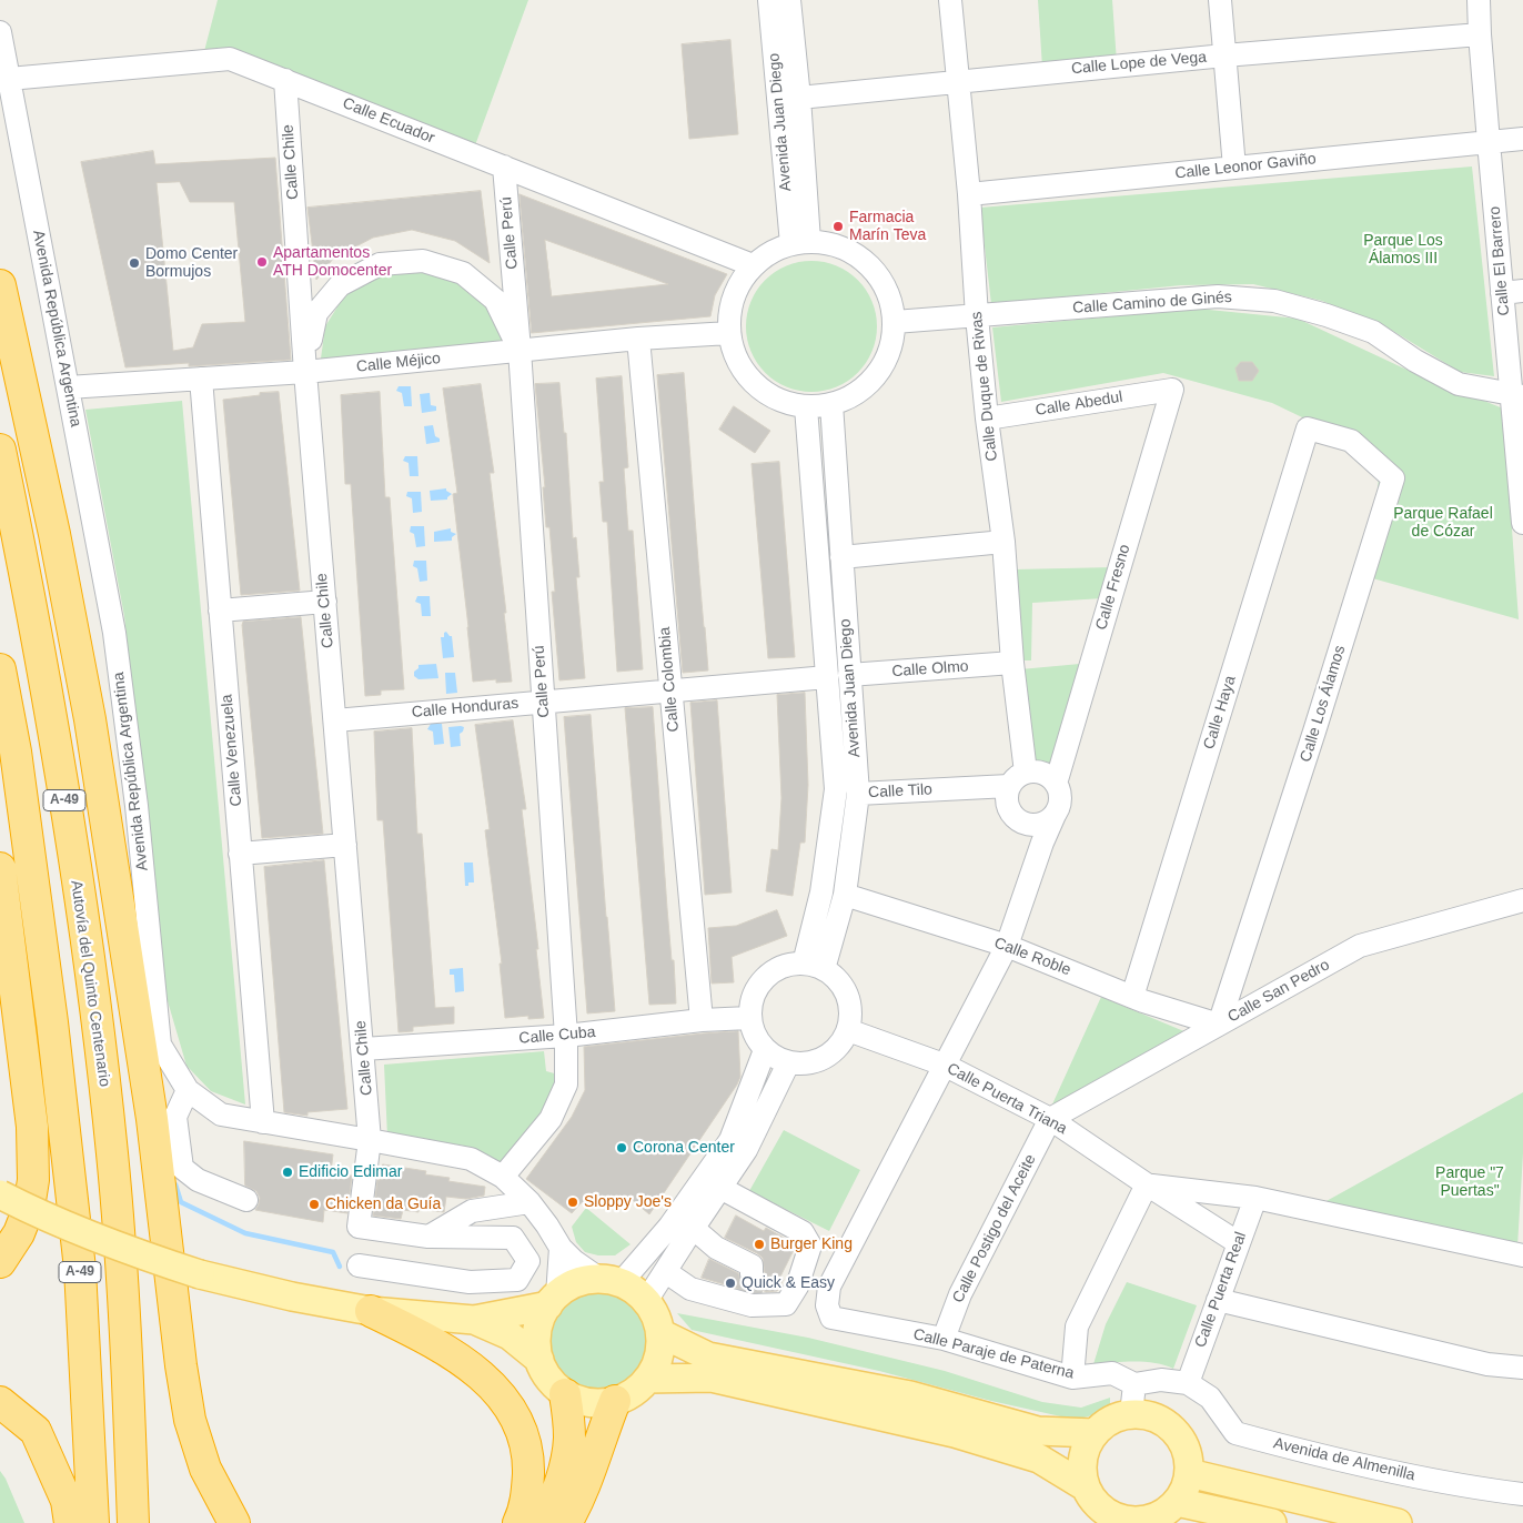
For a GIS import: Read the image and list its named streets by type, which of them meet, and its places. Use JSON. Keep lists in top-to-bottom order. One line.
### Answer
{"streets":{"highway":["A-49","Autovía del Quinto Centenario"],"street":["Calle Lope de Vega","Calle Ecuador","Avenida Juan Diego","Calle Chile","Calle Leonor Gaviño","Calle Perú","Calle El Barrero","Calle Camino de Ginés","Avenida República Argentina","Calle Méjico","Calle Duque de Rivas","Calle Abedul","Calle Fresno","Calle Olmo","Calle Colombia","Calle Los Álamos","Calle Honduras","Calle Haya","Calle Venezuela","Calle Tilo","Calle Roble","Calle San Pedro","Calle Cuba","Calle Puerta Triana","Calle Postigo del Aceite","Calle Puerta Real","Calle Paraje de Paterna","Avenida de Almenilla"]},"crossings":[["Calle Lope de Vega","Avenida Juan Diego"],["Calle Lope de Vega","Calle El Barrero"],["Calle Lope de Vega","Calle Duque de Rivas"],["Calle Ecuador","Avenida Juan Diego"],["Calle Ecuador","Calle Chile"],["Calle Ecuador","Calle Perú"],["Calle Ecuador","Calle Camino de Ginés"],["Calle Ecuador","Avenida República Argentina"],["Calle Ecuador","Calle Méjico"],["Avenida Juan Diego","Calle Camino de Ginés"],["Avenida Juan Diego","Calle Méjico"],["Avenida Juan Diego","Calle Olmo"],["Avenida Juan Diego","Calle Honduras"],["Avenida Juan Diego","Calle Tilo"],["Avenida Juan Diego","Calle Roble"],["Avenida Juan Diego","Calle Cuba"],["Avenida Juan Diego","Calle Puerta Triana"],["Calle Chile","Avenida República Argentina"],["Calle Chile","Calle Méjico"],["Calle Chile","Calle Honduras"],["Calle Chile","Calle Cuba"],["Calle Leonor Gaviño","Calle El Barrero"],["Calle Leonor Gaviño","Calle Duque de Rivas"],["Calle Perú","Avenida República Argentina"],["Calle Perú","Calle Méjico"],["Calle Perú","Calle Honduras"],["Calle Perú","Calle Cuba"],["Calle El Barrero","Calle Camino de Ginés"],["Calle Camino de Ginés","Calle Méjico"],["Calle Camino de Ginés","Calle Duque de Rivas"],["Avenida República Argentina","Calle Méjico"],["Avenida República Argentina","Calle Venezuela"],["Calle Méjico","Calle Colombia"],["Calle Méjico","Calle Venezuela"],["Calle Duque de Rivas","Calle Abedul"],["Calle Duque de Rivas","Calle Fresno"],["Calle Duque de Rivas","Calle Olmo"],["Calle Duque de Rivas","Calle Tilo"],["Calle Abedul","Calle Fresno"],["Calle Fresno","Calle Tilo"],["Calle Colombia","Calle Honduras"],["Calle Colombia","Calle Cuba"],["Calle Los Álamos","Calle Haya"],["Calle Los Álamos","Calle Roble"],["Calle Los Álamos","Calle San Pedro"],["Calle Haya","Calle Roble"],["Calle Roble","Calle San Pedro"],["Calle San Pedro","Calle Puerta Triana"],["Calle San Pedro","Calle Postigo del Aceite"],["Calle Cuba","Calle Puerta Triana"],["Calle Puerta Triana","Calle Postigo del Aceite"],["Calle Puerta Triana","Calle Puerta Real"],["Calle Puerta Triana","Calle Paraje de Paterna"],["Calle Postigo del Aceite","Calle Paraje de Paterna"],["Calle Puerta Real","Calle Paraje de Paterna"],["Calle Puerta Real","Avenida de Almenilla"],["Calle Paraje de Paterna","Avenida de Almenilla"]],"parks":["Parque Los Álamos III","Parque Rafael de Cózar","Parque \"7 Puertas\""],"places":["Farmacia Marín Teva","Apartamentos ATH Domocenter","Domo Center Bormujos","Corona Center","Edificio Edimar","Sloppy Joe's","Chicken da Guía","Burger King","Quick & Easy"]}
